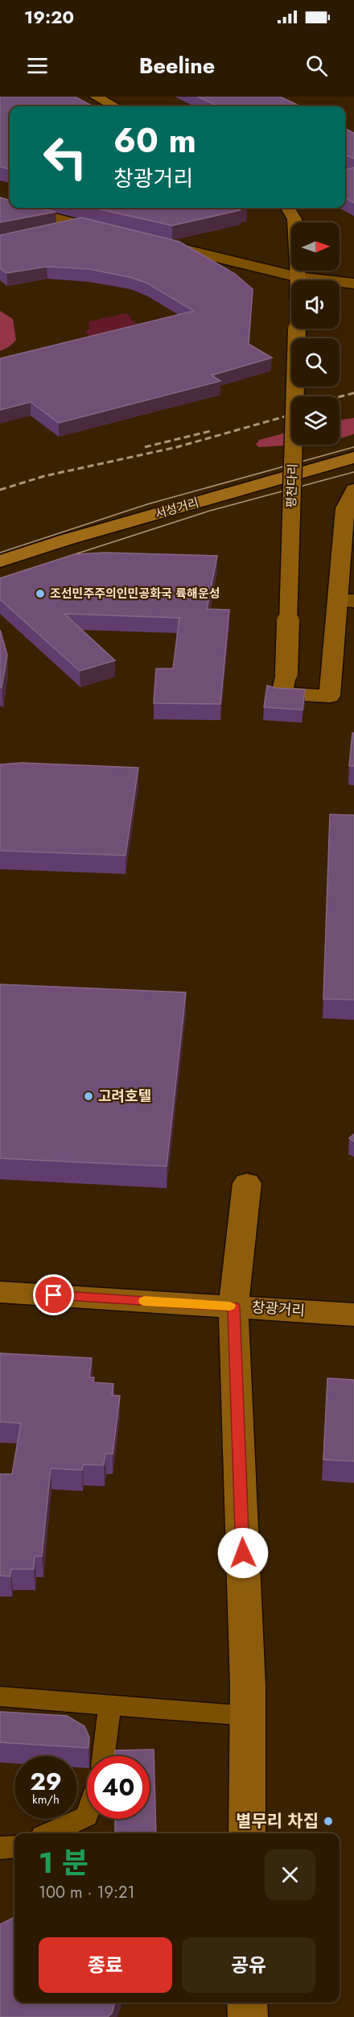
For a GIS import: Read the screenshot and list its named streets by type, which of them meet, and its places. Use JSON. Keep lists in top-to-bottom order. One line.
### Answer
{"streets":{"main road":["서성거리"],"street":["평천다리","창광거리"]},"places":["조선민주주의인민공화국 륙해운성","고려호텔","별무리 차집"],"north":"right","page":{"status":"19:20","header":"Beeline","turn":["60 m","창광거리"],"speed":"29 km/h","limit":"40","heading":["1 분","100 m · 19:21"],"buttons":["종료","공유"]}}
